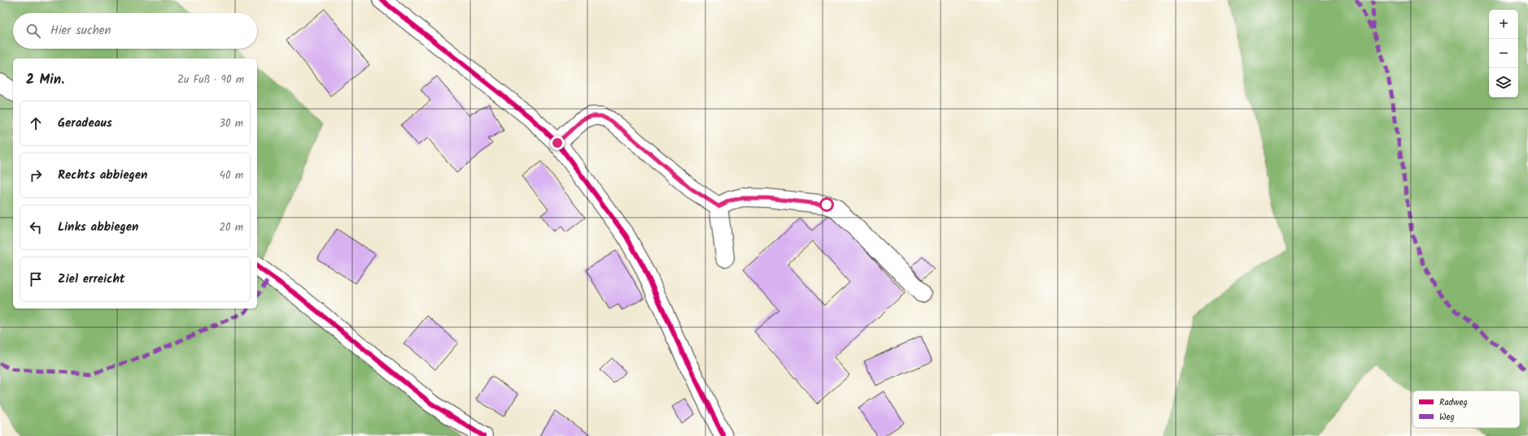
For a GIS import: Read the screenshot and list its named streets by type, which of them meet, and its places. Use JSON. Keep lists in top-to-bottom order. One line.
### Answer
{"legend":["Radweg","Weg"],"page":{"map_buttons":["+","−"],"search":"Hier suchen","heading":["2 Min.","Zu Fuß · 90 m"],"list":[["Geradeaus","30 m"],["Rechts abbiegen","40 m"],["Links abbiegen","20 m"],"Ziel erreicht"]}}
